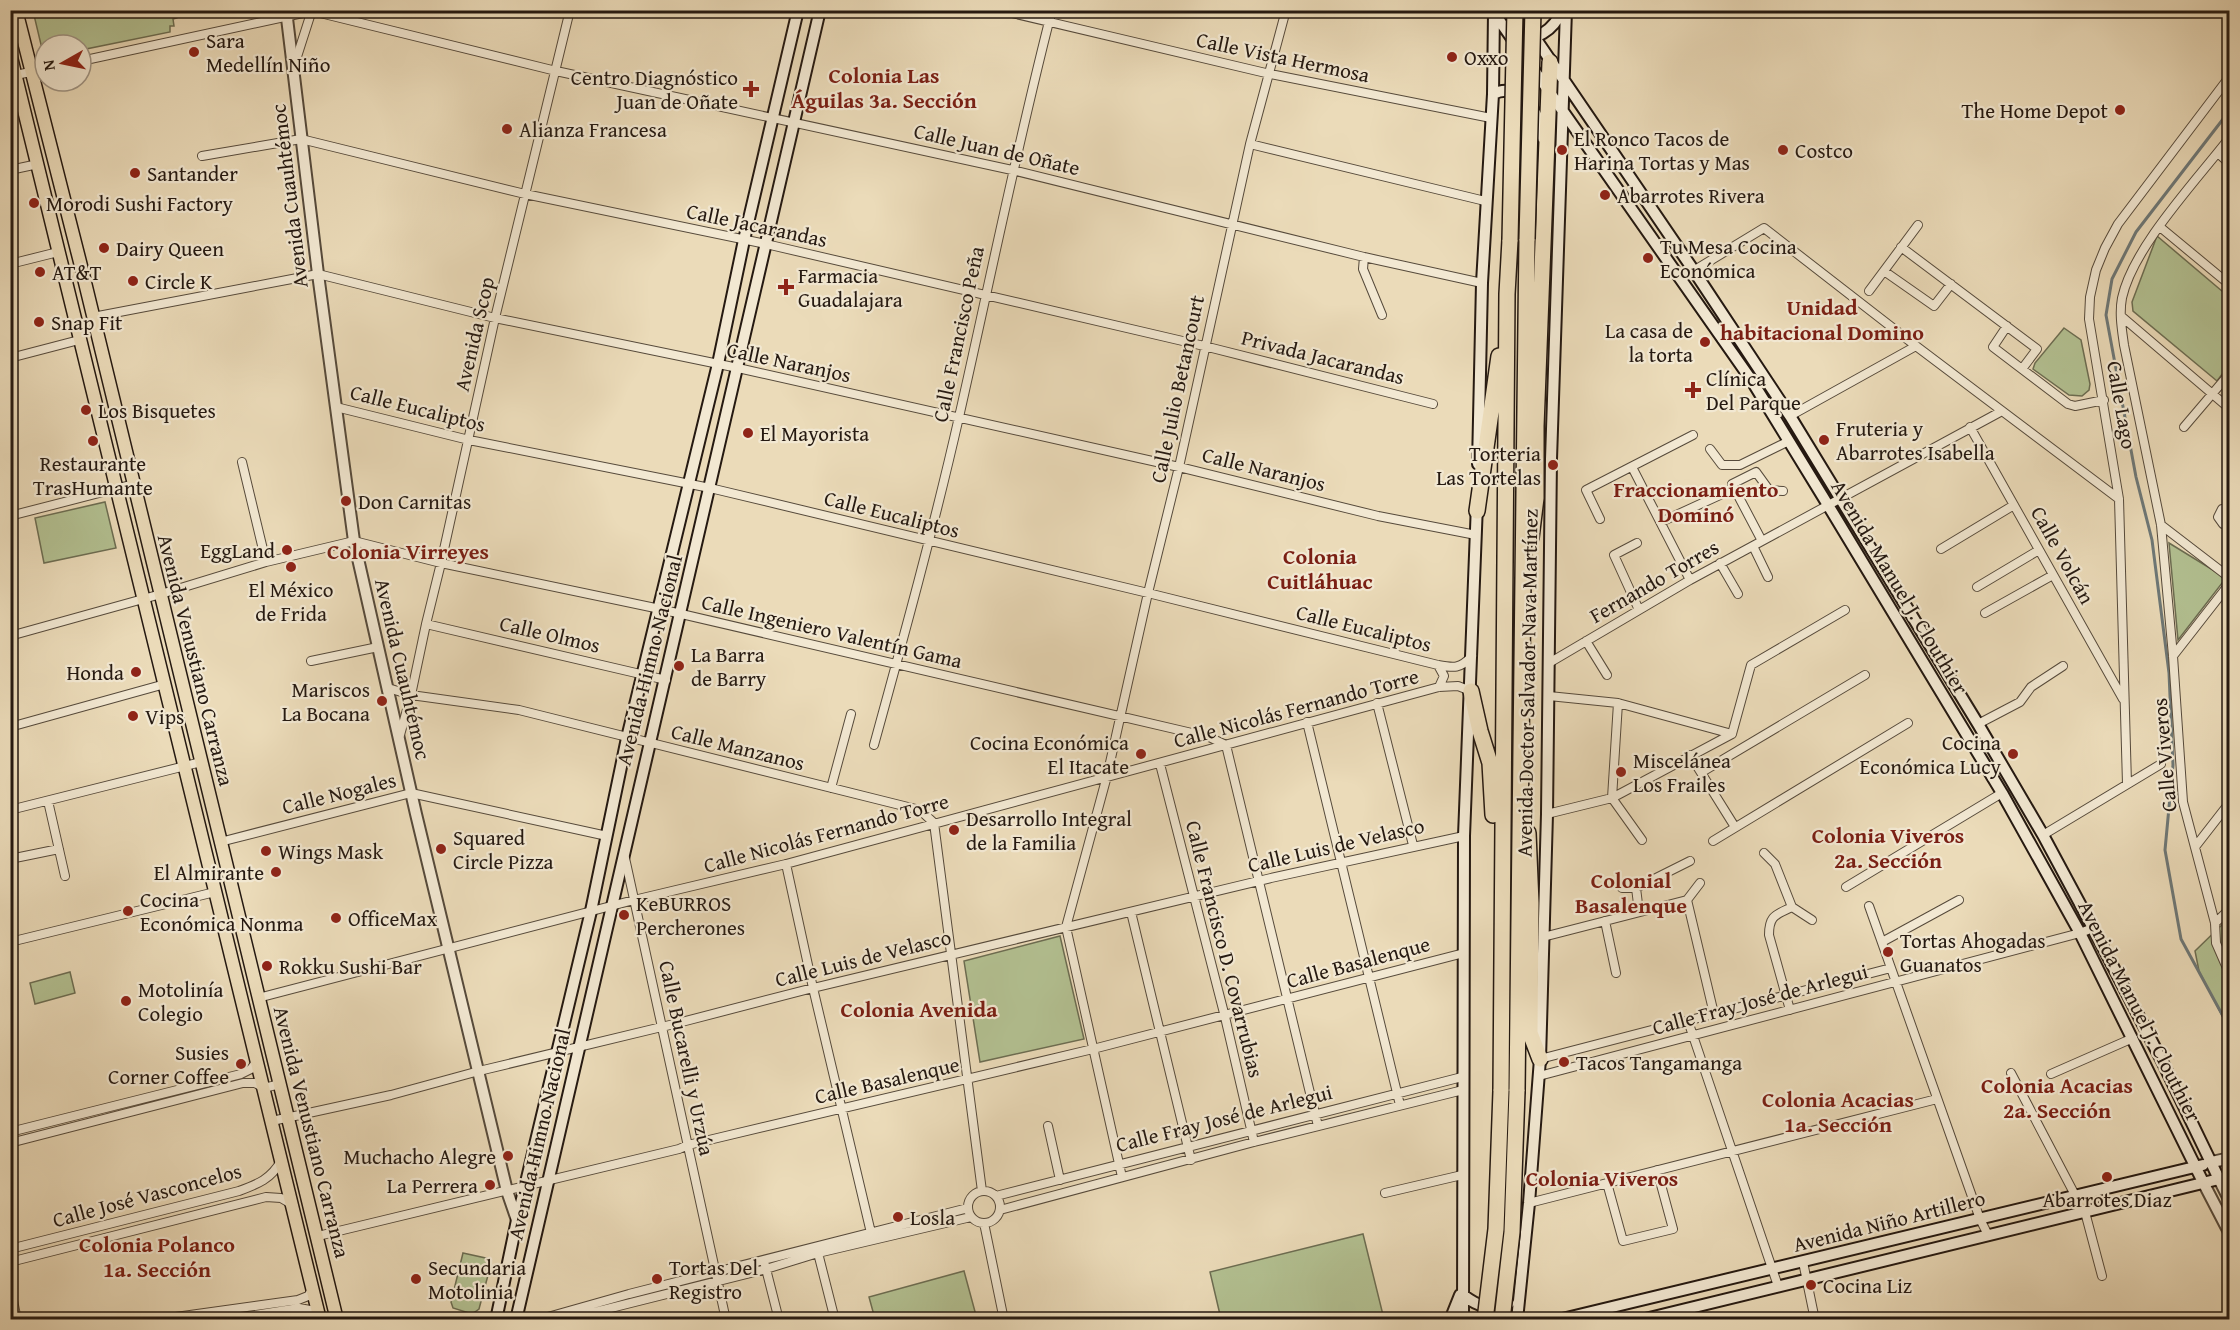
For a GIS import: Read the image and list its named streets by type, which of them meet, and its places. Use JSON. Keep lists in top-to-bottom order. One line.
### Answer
{"streets":{"highway":["Avenida Doctor Salvador Nava Martínez"],"main road":["Avenida Cuauhtémoc","Avenida Manuel J. Clouthier","Avenida Venustiano Carranza","Avenida Himno Nacional","Avenida Niño Artillero"],"street":["Calle Vista Hermosa","Calle Juan de Oñate","Calle Jacarandas","Avenida Scop","Calle Francisco Peña","Privada Jacarandas","Calle Naranjos","Calle Julio Betancourt","Calle Lago","Calle Eucaliptos","Calle Volcán","Fernando Torres","Calle Ingeniero Valentín Gama","Calle Olmos","Calle Nicolás Fernando Torre","Calle Manzanos","Calle Viveros","Calle Nogales","Calle Luis de Velasco","Calle Francisco D. Covarrubias","Calle Basalenque","Calle Fray José de Arlegui","Calle Bucarelli y Urzúa","Calle José Vasconcelos"]},"crossings":[["Calle Vista Hermosa","Calle Francisco Peña"],["Calle Vista Hermosa","Calle Julio Betancourt"],["Calle Juan de Oñate","Avenida Cuauhtémoc"],["Calle Juan de Oñate","Avenida Scop"],["Calle Juan de Oñate","Calle Francisco Peña"],["Calle Juan de Oñate","Calle Julio Betancourt"],["Calle Juan de Oñate","Avenida Himno Nacional"],["Avenida Cuauhtémoc","Calle Jacarandas"],["Avenida Cuauhtémoc","Avenida Scop"],["Avenida Cuauhtémoc","Calle Naranjos"],["Avenida Cuauhtémoc","Calle Eucaliptos"],["Avenida Cuauhtémoc","Calle Ingeniero Valentín Gama"],["Avenida Cuauhtémoc","Avenida Himno Nacional"],["Avenida Cuauhtémoc","Calle Nicolás Fernando Torre"],["Avenida Cuauhtémoc","Calle Manzanos"],["Avenida Cuauhtémoc","Calle Nogales"],["Avenida Cuauhtémoc","Calle Luis de Velasco"],["Avenida Cuauhtémoc","Calle Basalenque"],["Calle Jacarandas","Avenida Scop"],["Calle Jacarandas","Calle Francisco Peña"],["Calle Jacarandas","Privada Jacarandas"],["Calle Jacarandas","Calle Julio Betancourt"],["Calle Jacarandas","Avenida Himno Nacional"],["Avenida Scop","Calle Naranjos"],["Avenida Scop","Calle Eucaliptos"],["Avenida Scop","Calle Ingeniero Valentín Gama"],["Avenida Scop","Calle Olmos"],["Avenida Scop","Calle Manzanos"],["Calle Francisco Peña","Calle Naranjos"],["Calle Francisco Peña","Calle Eucaliptos"],["Calle Francisco Peña","Calle Ingeniero Valentín Gama"],["Privada Jacarandas","Calle Julio Betancourt"],["Calle Naranjos","Calle Julio Betancourt"],["Calle Naranjos","Avenida Venustiano Carranza"],["Calle Naranjos","Avenida Himno Nacional"],["Calle Julio Betancourt","Calle Eucaliptos"],["Calle Julio Betancourt","Calle Ingeniero Valentín Gama"],["Calle Julio Betancourt","Calle Nicolás Fernando Torre"],["Calle Julio Betancourt","Calle Luis de Velasco"],["Calle Lago","Calle Volcán"],["Calle Eucaliptos","Avenida Himno Nacional"],["Calle Eucaliptos","Calle Nicolás Fernando Torre"],["Calle Volcán","Fernando Torres"],["Fernando Torres","Avenida Manuel J. Clouthier"],["Fernando Torres","Avenida Doctor Salvador Nava Martínez"],["Avenida Manuel J. Clouthier","Avenida Doctor Salvador Nava Martínez"],["Avenida Manuel J. Clouthier","Calle Fray José de Arlegui"],["Avenida Manuel J. Clouthier","Avenida Niño Artillero"],["Calle Ingeniero Valentín Gama","Avenida Venustiano Carranza"],["Calle Ingeniero Valentín Gama","Avenida Himno Nacional"],["Calle Ingeniero Valentín Gama","Calle Nicolás Fernando Torre"],["Calle Olmos","Avenida Himno Nacional"],["Avenida Venustiano Carranza","Calle Nicolás Fernando Torre"],["Avenida Venustiano Carranza","Calle Nogales"],["Avenida Venustiano Carranza","Calle Luis de Velasco"],["Avenida Venustiano Carranza","Calle Basalenque"],["Avenida Venustiano Carranza","Calle José Vasconcelos"],["Avenida Himno Nacional","Calle Nicolás Fernando Torre"],["Avenida Himno Nacional","Calle Manzanos"],["Avenida Himno Nacional","Calle Nogales"],["Avenida Himno Nacional","Calle Luis de Velasco"],["Avenida Himno Nacional","Calle Basalenque"],["Avenida Himno Nacional","Calle Bucarelli y Urzúa"],["Avenida Doctor Salvador Nava Martínez","Calle Fray José de Arlegui"],["Calle Nicolás Fernando Torre","Calle Manzanos"],["Calle Nicolás Fernando Torre","Calle Francisco D. Covarrubias"],["Calle Nicolás Fernando Torre","Calle Bucarelli y Urzúa"],["Calle Luis de Velasco","Calle Francisco D. Covarrubias"],["Calle Luis de Velasco","Calle Bucarelli y Urzúa"],["Calle Francisco D. Covarrubias","Calle Basalenque"],["Calle Francisco D. Covarrubias","Calle Fray José de Arlegui"],["Calle Basalenque","Calle Bucarelli y Urzúa"]],"districts":["Colonia Las Águilas 3a. Sección","Unidad habitacional Domino","Fraccionamiento Dominó","Colonia Virreyes","Colonia Cuitláhuac","Colonia Viveros 2a. Sección","Colonial Basalenque","Colonia Avenida","Colonia Acacias 2a. Sección","Colonia Acacias 1a. Sección","Colonia Viveros","Colonia Polanco 1a. Sección"],"places":{"other":["Sara Medellín Niño","Oxxo","The Home Depot","Alianza Francesa","El Ronco Tacos de Harina Tortas y Mas","Costco","Santander","Abarrotes Rivera","Morodi Sushi Factory","Dairy Queen","Tu Mesa Cocina Económica","AT&T","Circle K","Snap Fit","La casa de la torta","Los Bisquetes","El Mayorista","Fruteria y Abarrotes Isabella","Restaurante TrasHumante","Torteria Las Tortelas","Don Carnitas","EggLand","El México de Frida","La Barra de Barry","Honda","Mariscos La Bocana","Vips","Cocina Económica El Itacate","Cocina Económica Lucy","Miscelánea Los Frailes","Desarrollo Integral de la Familia","Squared Circle Pizza","Wings Mask","El Almirante","Cocina Económica Nonma","KeBURROS Percherones","OfficeMax","Tortas Ahogadas Guanatos","Rokku Sushi Bar","Motolinía Colegio","Tacos Tangamanga","Susies Corner Coffee","Muchacho Alegre","Abarrotes Diaz","La Perrera","Losla","Secundaria Motolinia","Tortas Del Registro","Cocina Liz"],"health":["Centro Diagnóstico Juan de Oñate","Farmacia Guadalajara","Clínica Del Parque"]},"north":"left"}
